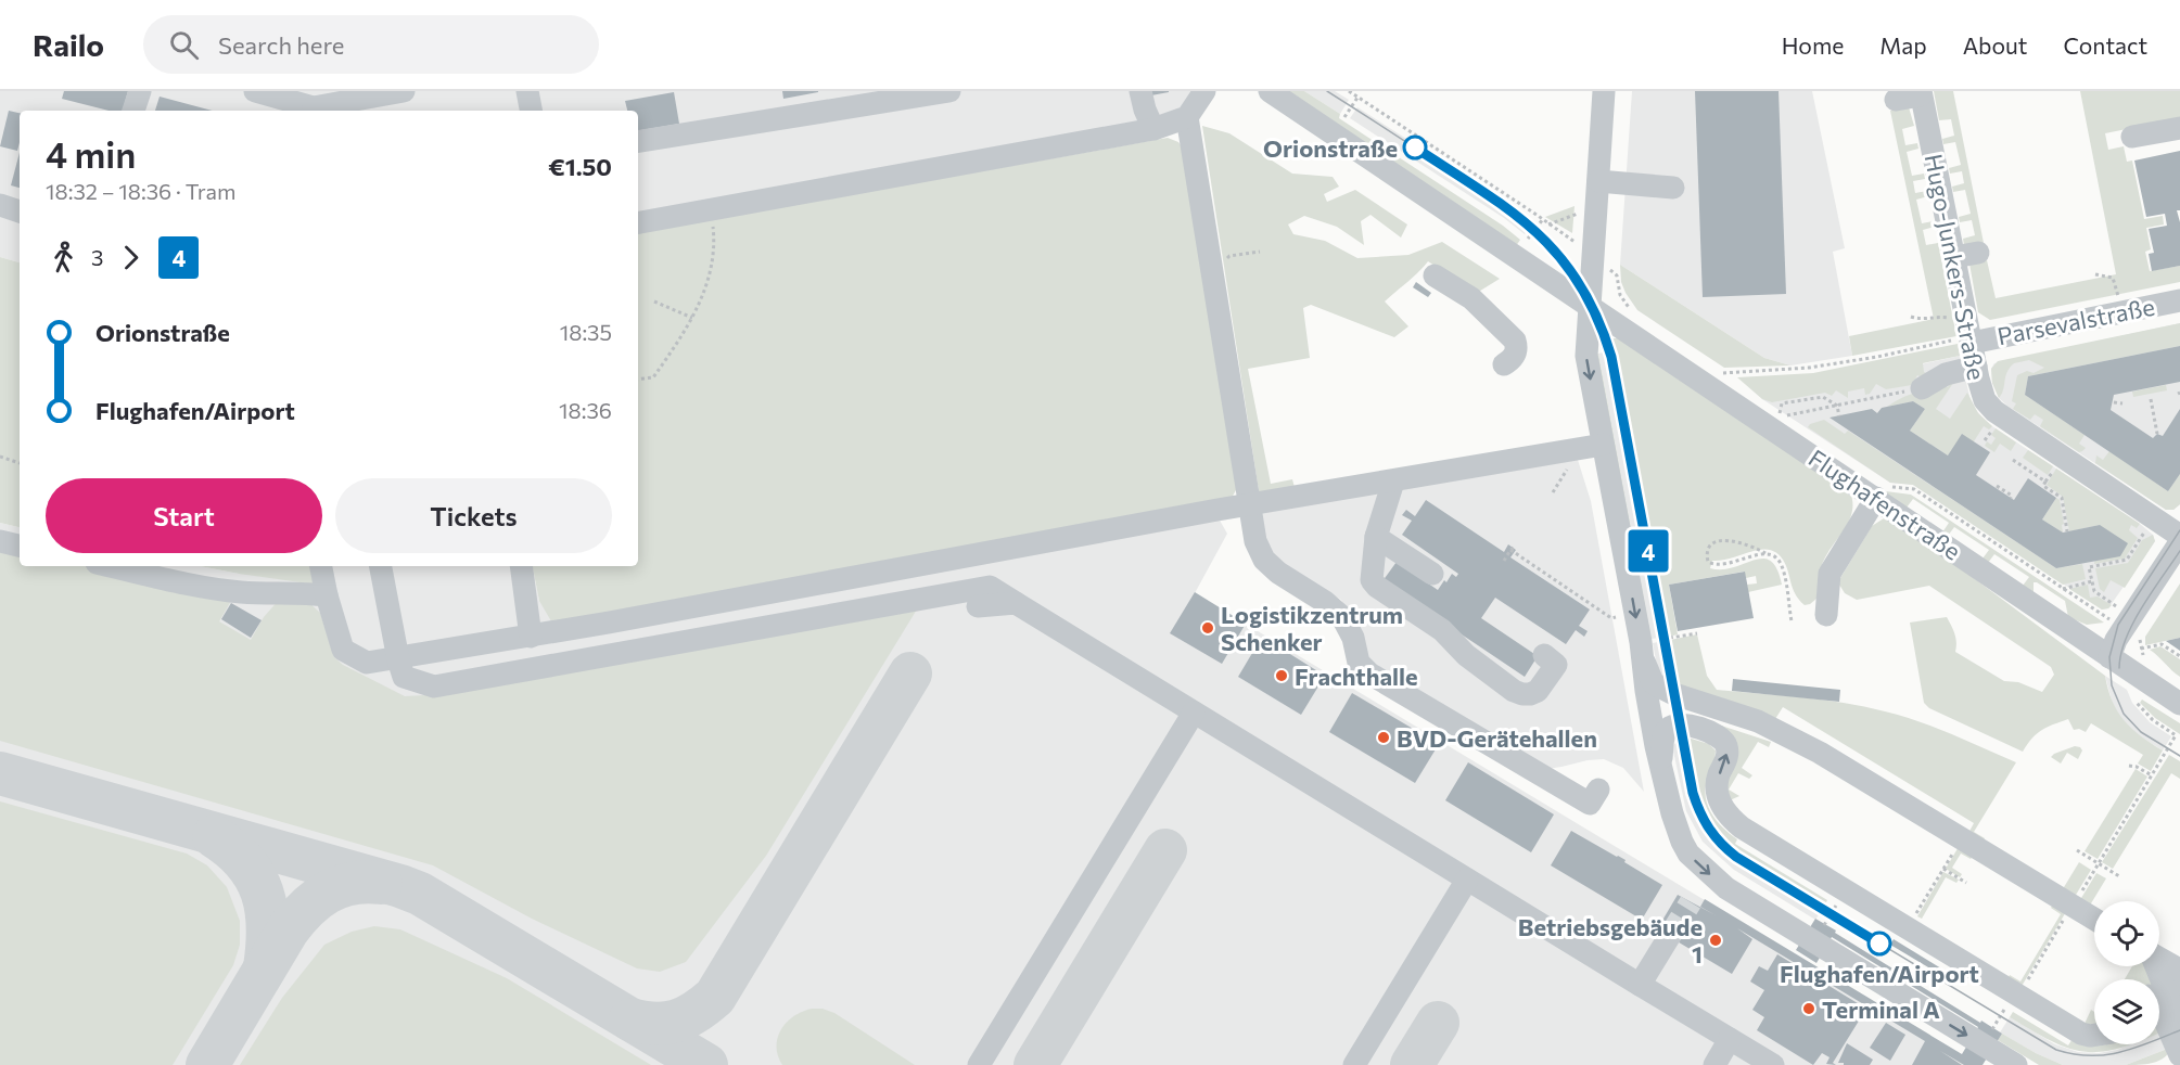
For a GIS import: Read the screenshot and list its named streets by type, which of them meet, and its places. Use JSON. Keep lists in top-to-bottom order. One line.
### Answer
{"streets":{"street":["Hugo-Junkers-Straße","Parsevalstraße","Flughafenstraße"]},"crossings":[["Hugo-Junkers-Straße","Parsevalstraße"]],"places":["Orionstraße","Logistikzentrum Schenker","Frachthalle","BVD-Gerätehallen","Betriebsgebäude 1","Flughafen/Airport","Terminal A"],"lines":["tram line 4"],"page":{"header":"Railo","search":"Search here","nav":["Home","Map","About","Contact"],"on_map":"4","heading":["4 min","18:32 – 18:36 · Tram","€1.50"],"legs":["3","4"],"list":[{"name":"Orionstraße","value":"18:35"},{"name":"Flughafen/Airport","value":"18:36"}],"buttons":["Start","Tickets"]}}
